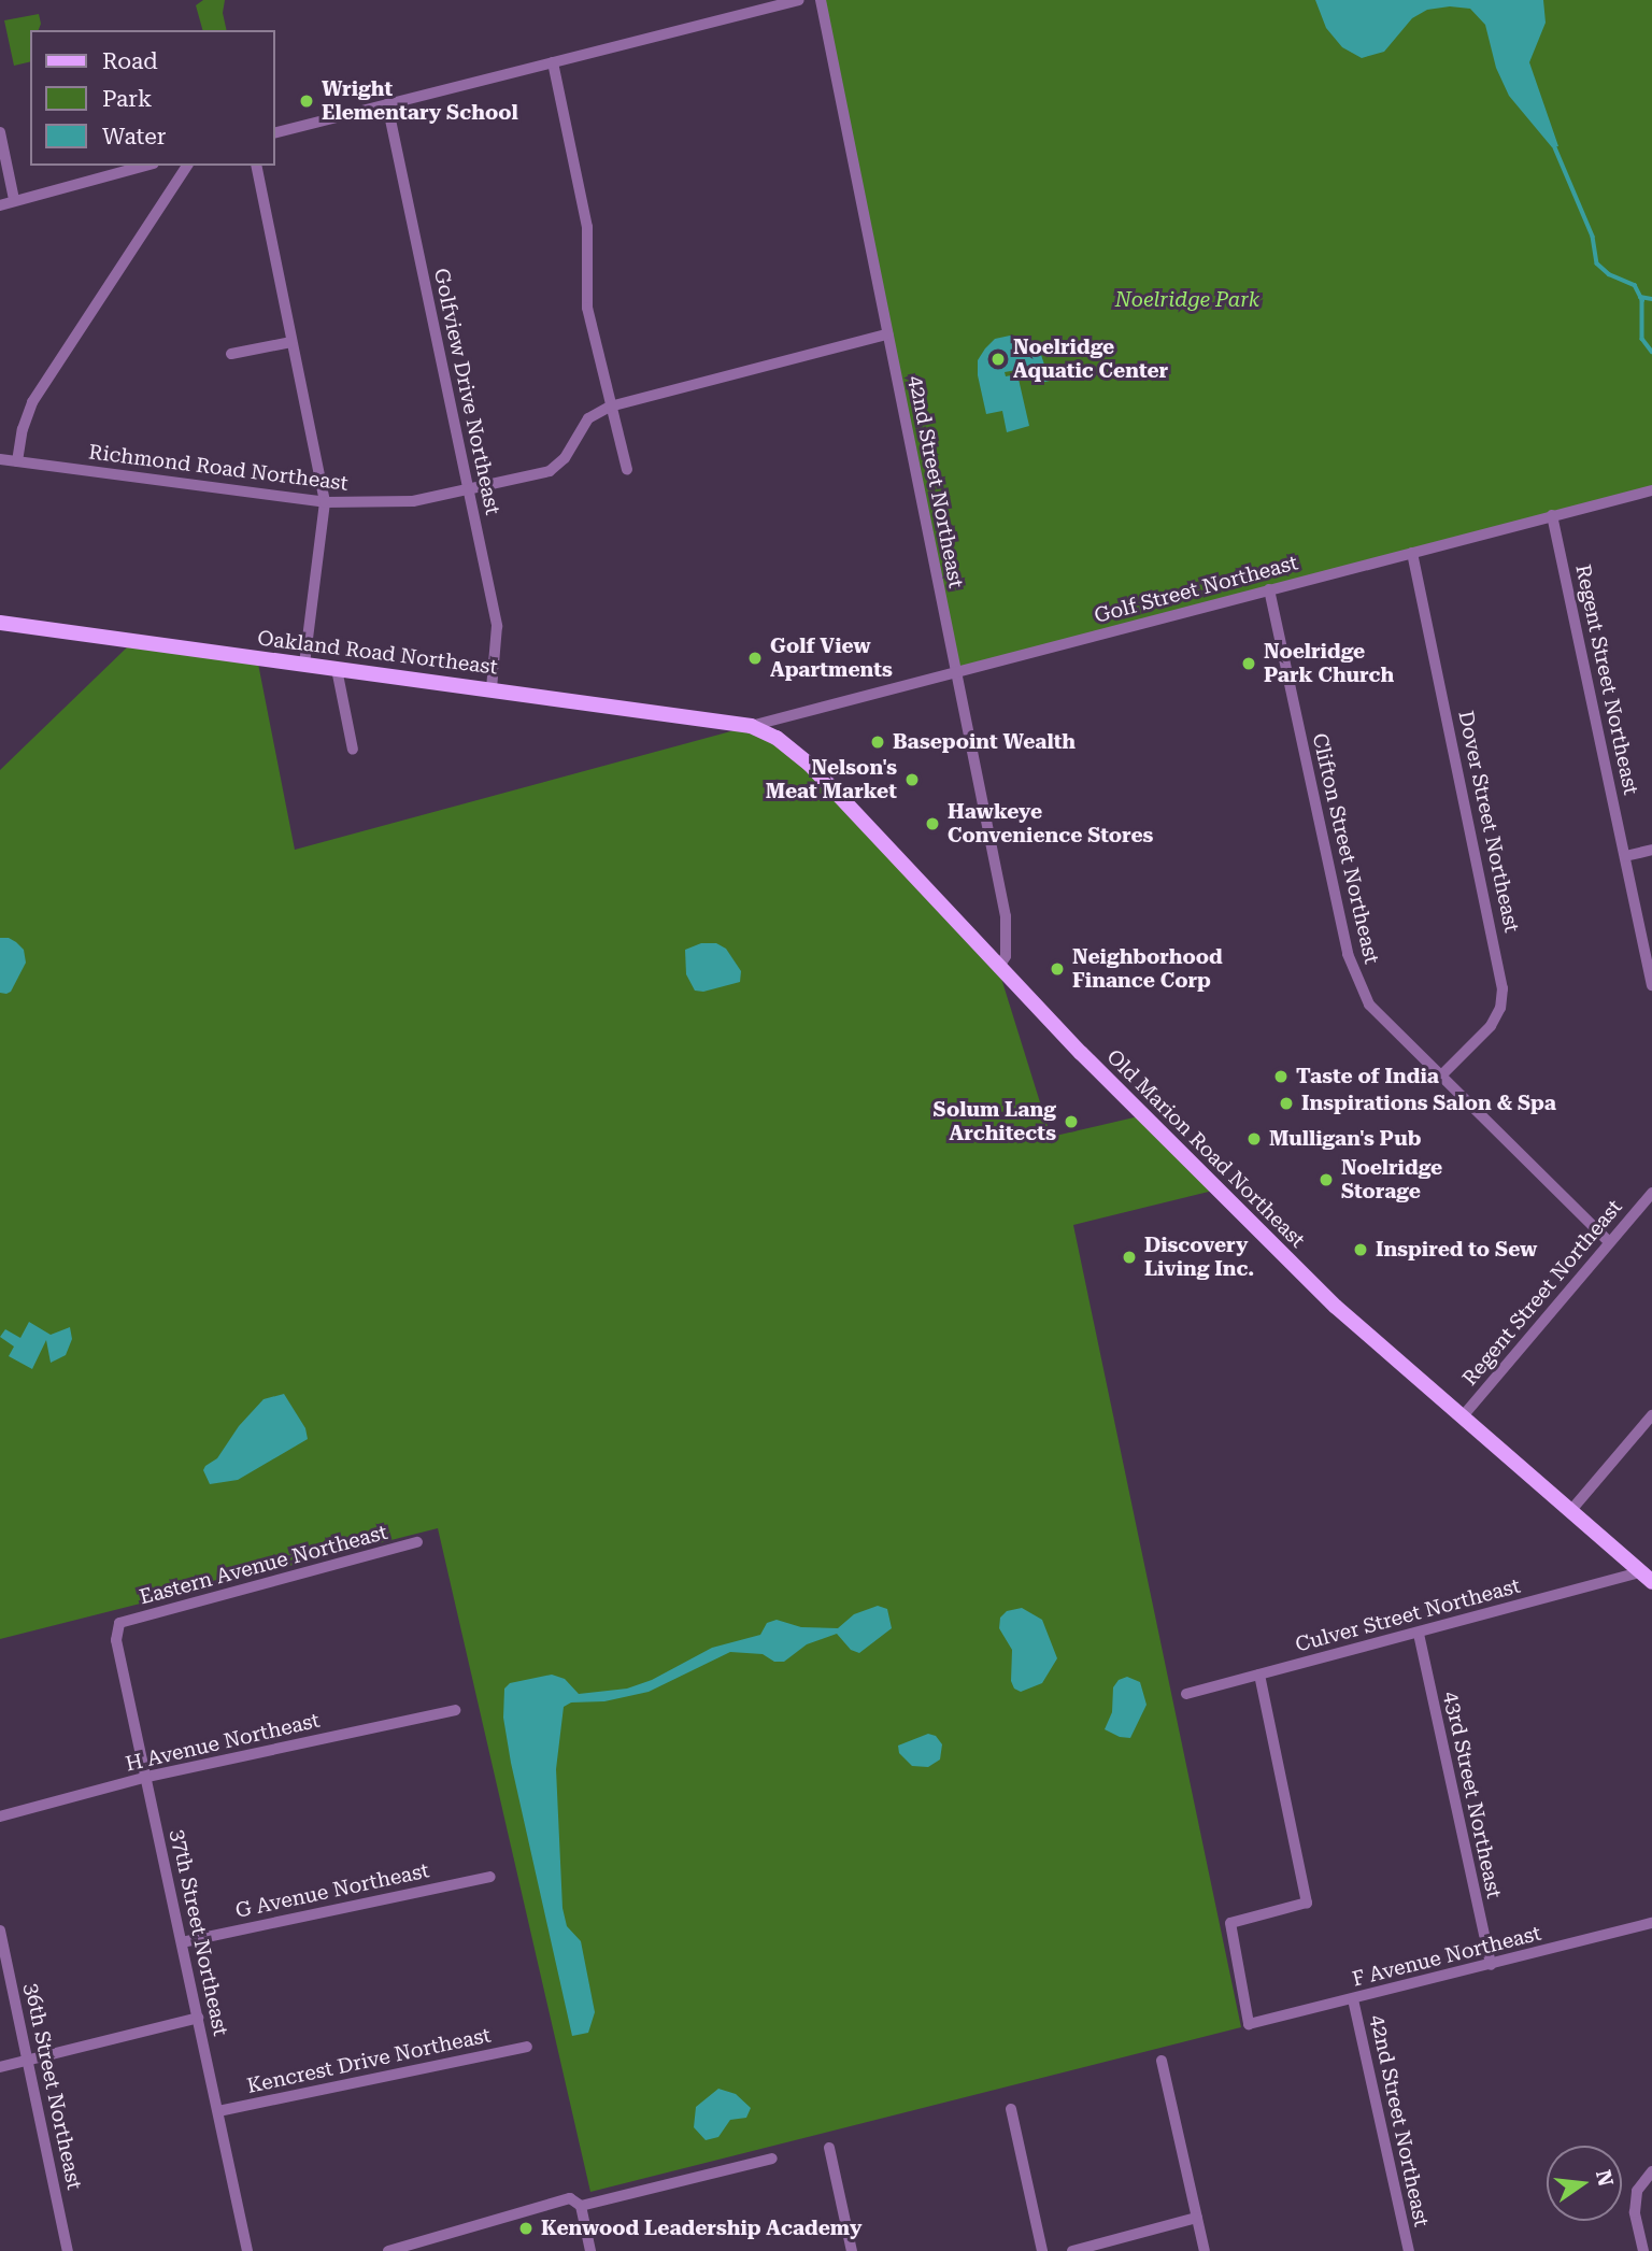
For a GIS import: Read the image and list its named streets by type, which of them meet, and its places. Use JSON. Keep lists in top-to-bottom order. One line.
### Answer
{"streets":{"main road":["Oakland Road Northeast","Old Marion Road Northeast"],"street":["Golfview Drive Northeast","Richmond Road Northeast","42nd Street Northeast","Golf Street Northeast","Regent Street Northeast","Dover Street Northeast","Clifton Street Northeast","Eastern Avenue Northeast","Culver Street Northeast","H Avenue Northeast","43rd Street Northeast","G Avenue Northeast","37th Street Northeast","F Avenue Northeast","Kencrest Drive Northeast","36th Street Northeast"]},"crossings":[["Golfview Drive Northeast","Richmond Road Northeast"],["Golfview Drive Northeast","Oakland Road Northeast"],["Richmond Road Northeast","42nd Street Northeast"],["42nd Street Northeast","Golf Street Northeast"],["42nd Street Northeast","Old Marion Road Northeast"],["42nd Street Northeast","F Avenue Northeast"],["Golf Street Northeast","Oakland Road Northeast"],["Golf Street Northeast","Regent Street Northeast"],["Golf Street Northeast","Dover Street Northeast"],["Golf Street Northeast","Clifton Street Northeast"],["Golf Street Northeast","Old Marion Road Northeast"],["Oakland Road Northeast","Old Marion Road Northeast"],["Regent Street Northeast","Clifton Street Northeast"],["Regent Street Northeast","Old Marion Road Northeast"],["Dover Street Northeast","Clifton Street Northeast"],["Old Marion Road Northeast","Culver Street Northeast"],["Eastern Avenue Northeast","37th Street Northeast"],["Culver Street Northeast","43rd Street Northeast"],["Culver Street Northeast","F Avenue Northeast"],["H Avenue Northeast","37th Street Northeast"],["43rd Street Northeast","F Avenue Northeast"],["G Avenue Northeast","37th Street Northeast"],["37th Street Northeast","Kencrest Drive Northeast"]],"parks":["Noelridge Park"],"places":["Wright Elementary School","Noelridge Aquatic Center","Golf View Apartments","Noelridge Park Church","Basepoint Wealth","Nelson's Meat Market","Hawkeye Convenience Stores","Neighborhood Finance Corp","Taste of India","Inspirations Salon & Spa","Solum Lang Architects","Mulligan's Pub","Noelridge Storage","Inspired to Sew","Discovery Living Inc.","Kenwood Leadership Academy"],"legend":["Road","Park","Water"],"north":"right"}
